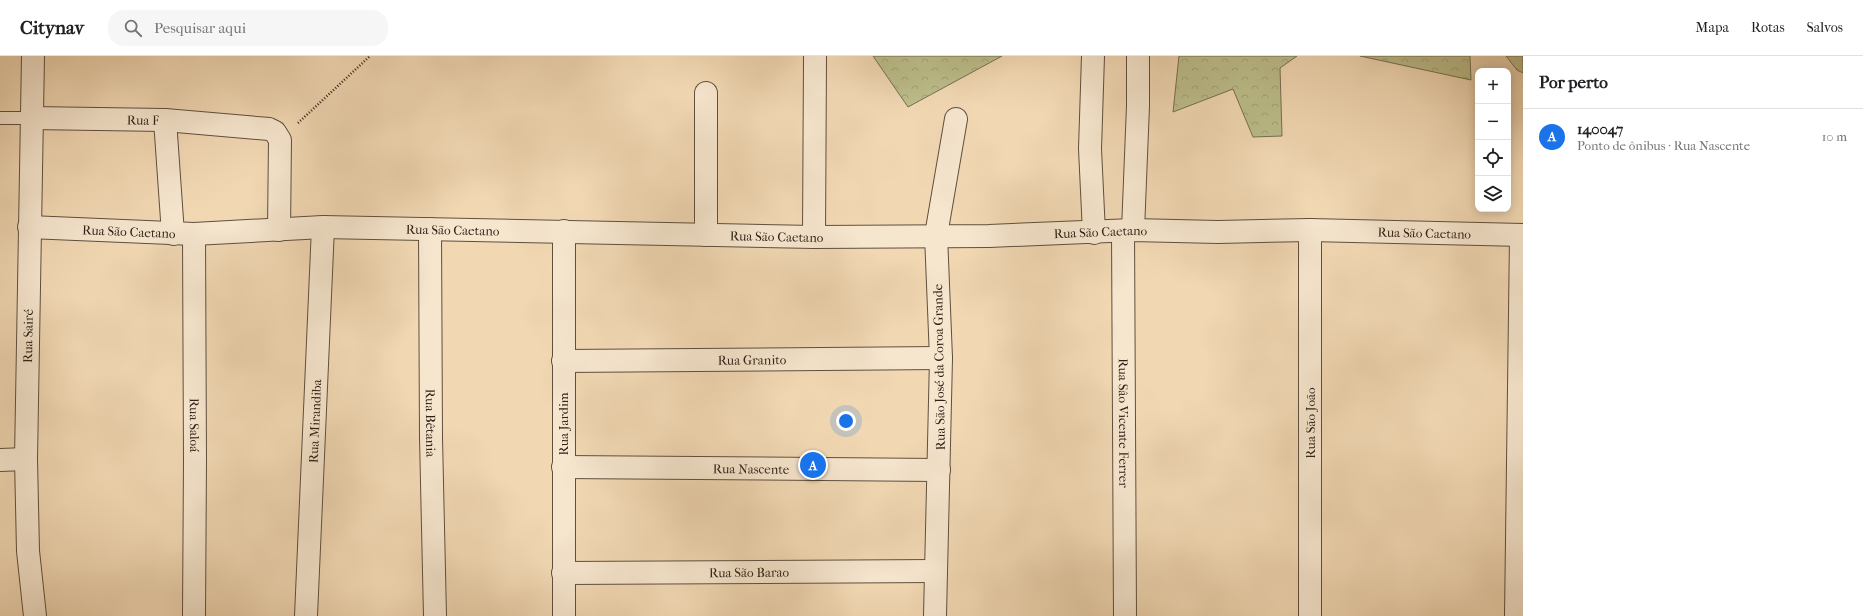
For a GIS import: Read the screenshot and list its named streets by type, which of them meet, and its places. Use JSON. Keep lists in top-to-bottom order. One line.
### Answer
{"streets":{"street":["Rua F","Rua São Caetano","Rua Sairé","Rua Granito","Rua São José da Coroa Grande","Rua Mirandiba","Rua Bêtania","Rua Sâo Vicente Ferrer","Rua São João","Rua Jardim","Rua Saloá","Rua Nascente","Rua São Barao"]},"crossings":[["Rua F","Rua Sairé"],["Rua F","Rua Saloá"],["Rua São Caetano","Rua Sairé"],["Rua São Caetano","Rua São José da Coroa Grande"],["Rua São Caetano","Rua Mirandiba"],["Rua São Caetano","Rua Bêtania"],["Rua São Caetano","Rua Sâo Vicente Ferrer"],["Rua São Caetano","Rua São João"],["Rua São Caetano","Rua Jardim"],["Rua São Caetano","Rua Saloá"],["Rua Granito","Rua São José da Coroa Grande"],["Rua Granito","Rua Jardim"],["Rua São José da Coroa Grande","Rua Nascente"],["Rua São José da Coroa Grande","Rua São Barao"],["Rua Jardim","Rua Nascente"],["Rua Jardim","Rua São Barao"]],"page":{"header":"Citynav","search":"Pesquisar aqui","nav":["Mapa","Rotas","Salvos"],"heading":"Por perto","map_buttons":["+","−"],"list":[{"mark":"A","name":"140047","note":"Ponto de ônibus · Rua Nascente","value":"10 m"}],"pins":"A"}}
